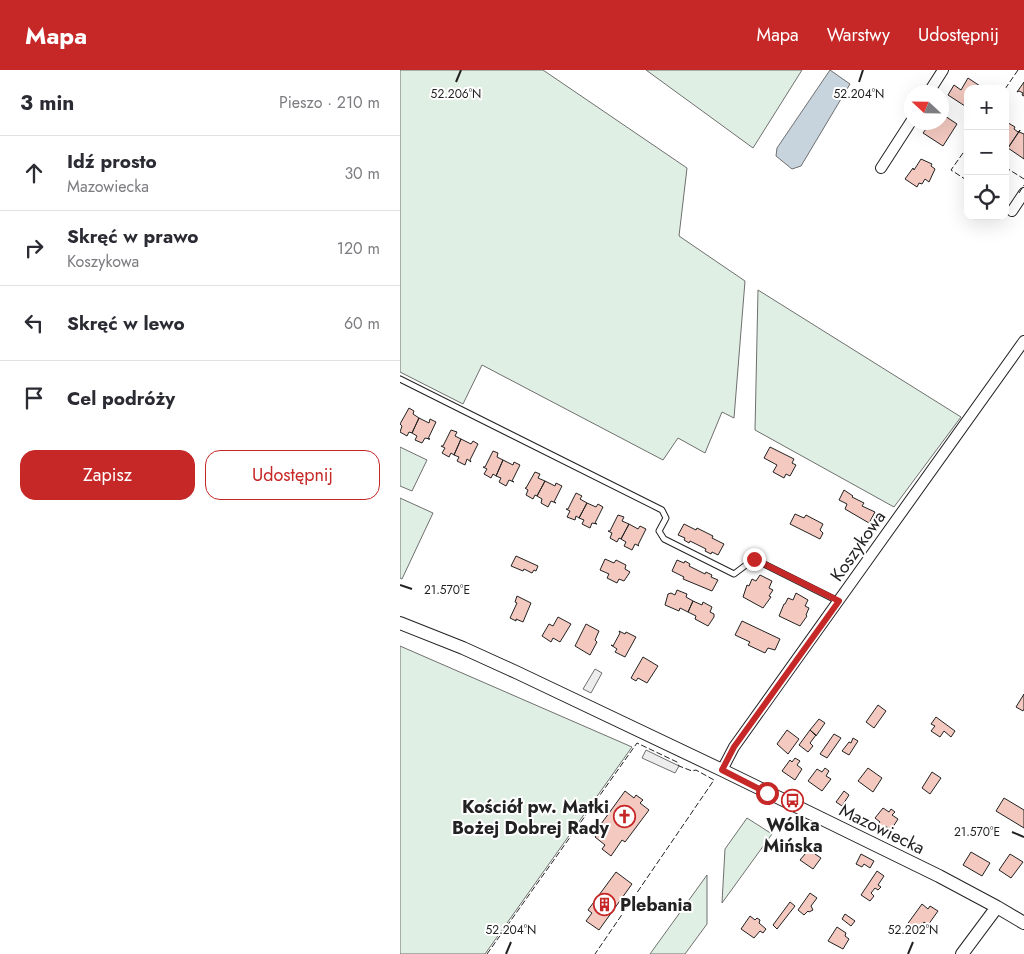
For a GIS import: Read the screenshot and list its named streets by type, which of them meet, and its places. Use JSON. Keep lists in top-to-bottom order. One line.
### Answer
{"streets":{"street":["Koszykowa","Mazowiecka"]},"crossings":[["Koszykowa","Mazowiecka"]],"places":{"bus stop":["Wólka Mińska"],"church":["Kościół pw. Matki Bożej Dobrej Rady"],"building":["Plebania"]},"north":"left","page":{"header":"Mapa","nav":["Mapa","Warstwy","Udostępnij"],"heading":["3 min","Pieszo · 210 m"],"map_buttons":["+","−"],"list":[["Idź prosto","Mazowiecka","30 m"],["Skręć w prawo","Koszykowa","120 m"],["Skręć w lewo","60 m"],"Cel podróży"],"buttons":["Zapisz","Udostępnij"]},"coordinates":["52.204°N","52.206°N","21.570°E","52.202°N"]}
